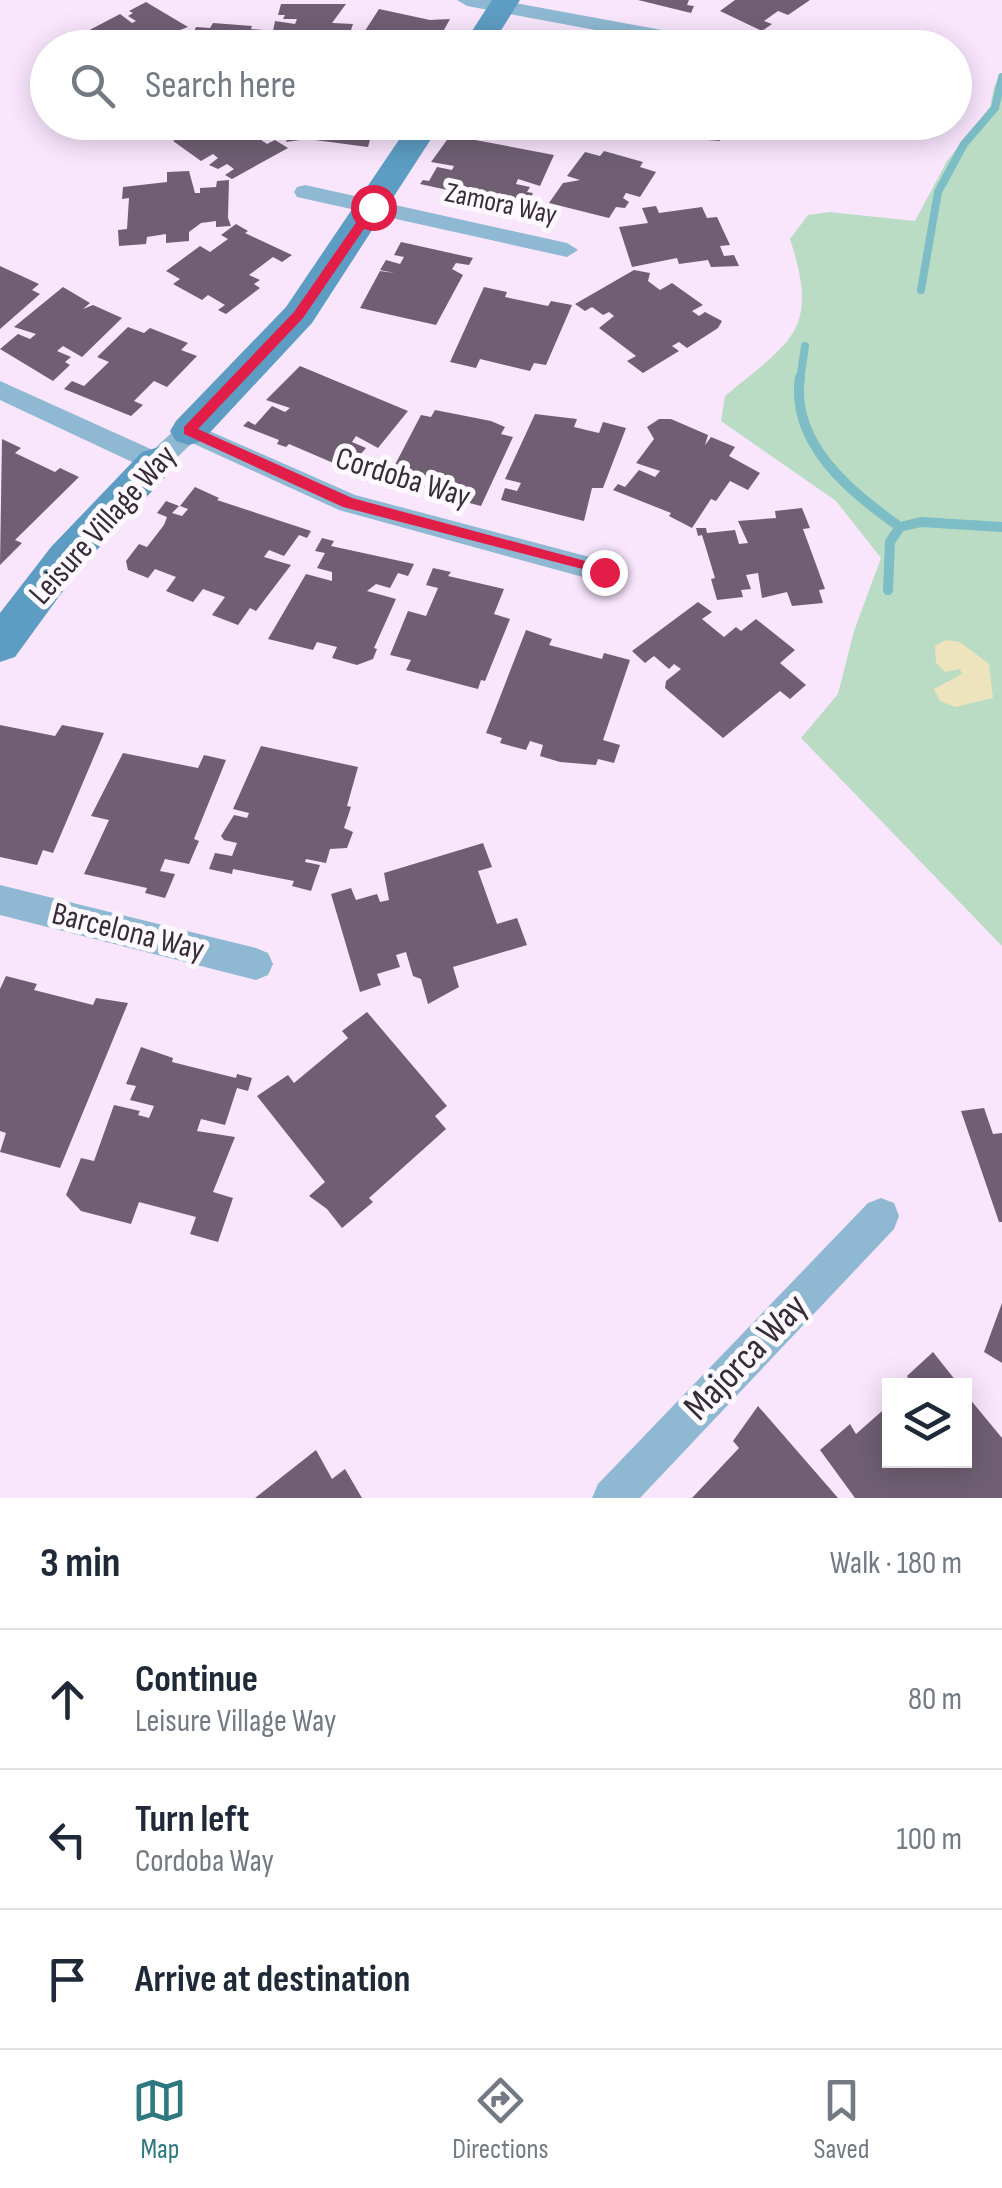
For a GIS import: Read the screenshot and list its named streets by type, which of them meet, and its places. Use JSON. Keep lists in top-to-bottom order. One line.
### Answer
{"streets":{"street":["Zamora Way","Cordoba Way","Leisure Village Way","Barcelona Way","Majorca Way"]},"crossings":[["Zamora Way","Leisure Village Way"],["Cordoba Way","Leisure Village Way"]],"page":{"search":"Search here","heading":["3 min","Walk · 180 m"],"list":[["Continue","Leisure Village Way","80 m"],["Turn left","Cordoba Way","100 m"],"Arrive at destination"],"nav":["Map","Directions","Saved"]}}
